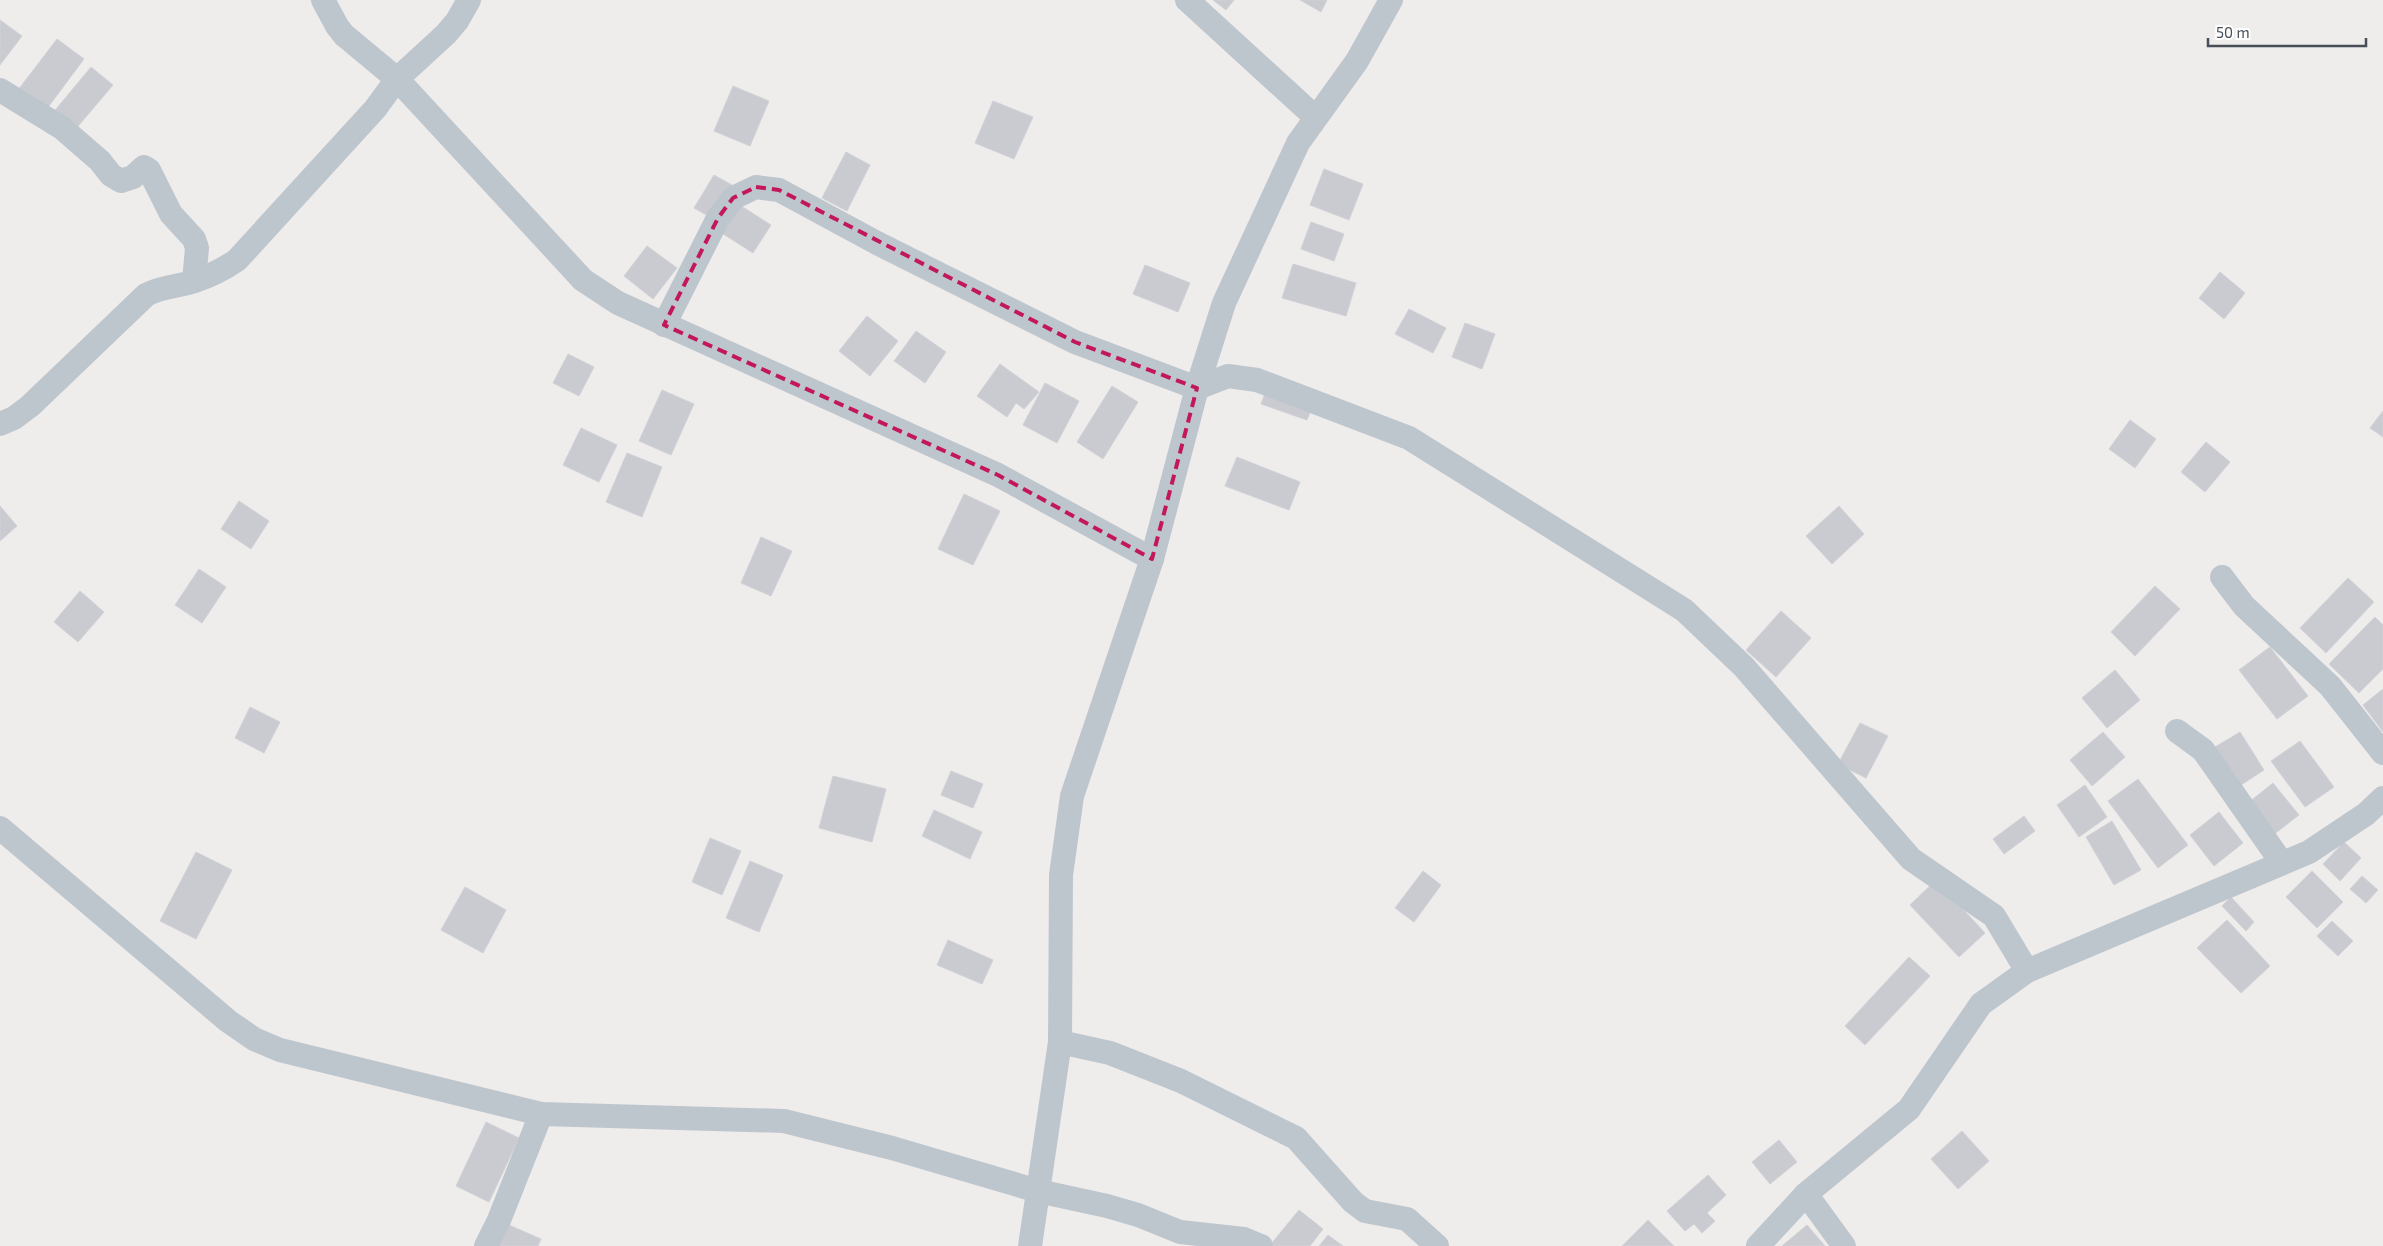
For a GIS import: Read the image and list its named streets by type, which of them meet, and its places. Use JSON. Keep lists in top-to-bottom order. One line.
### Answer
{"scale_bar":"50 m"}
